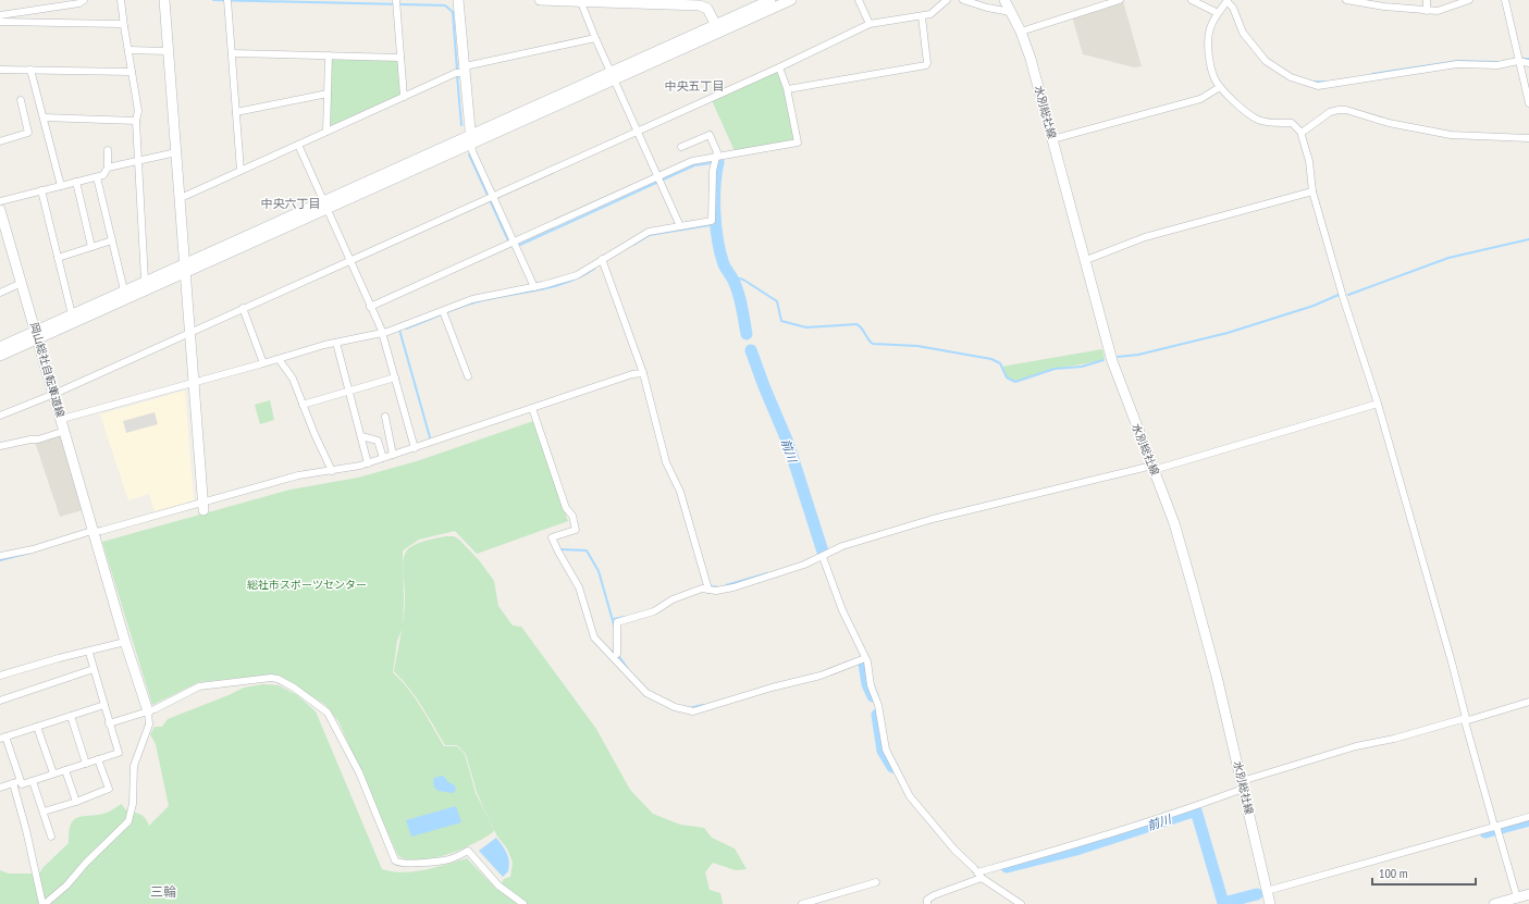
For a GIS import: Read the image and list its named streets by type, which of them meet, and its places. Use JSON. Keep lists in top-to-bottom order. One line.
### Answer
{"streets":{"street":["水別総社線","岡山総社自転車道線"]},"districts":["中央五丁目","中央六丁目","三輪"],"water":["前川"],"parks":["総社市スポーツセンター"],"scale_bar":"100 m"}
